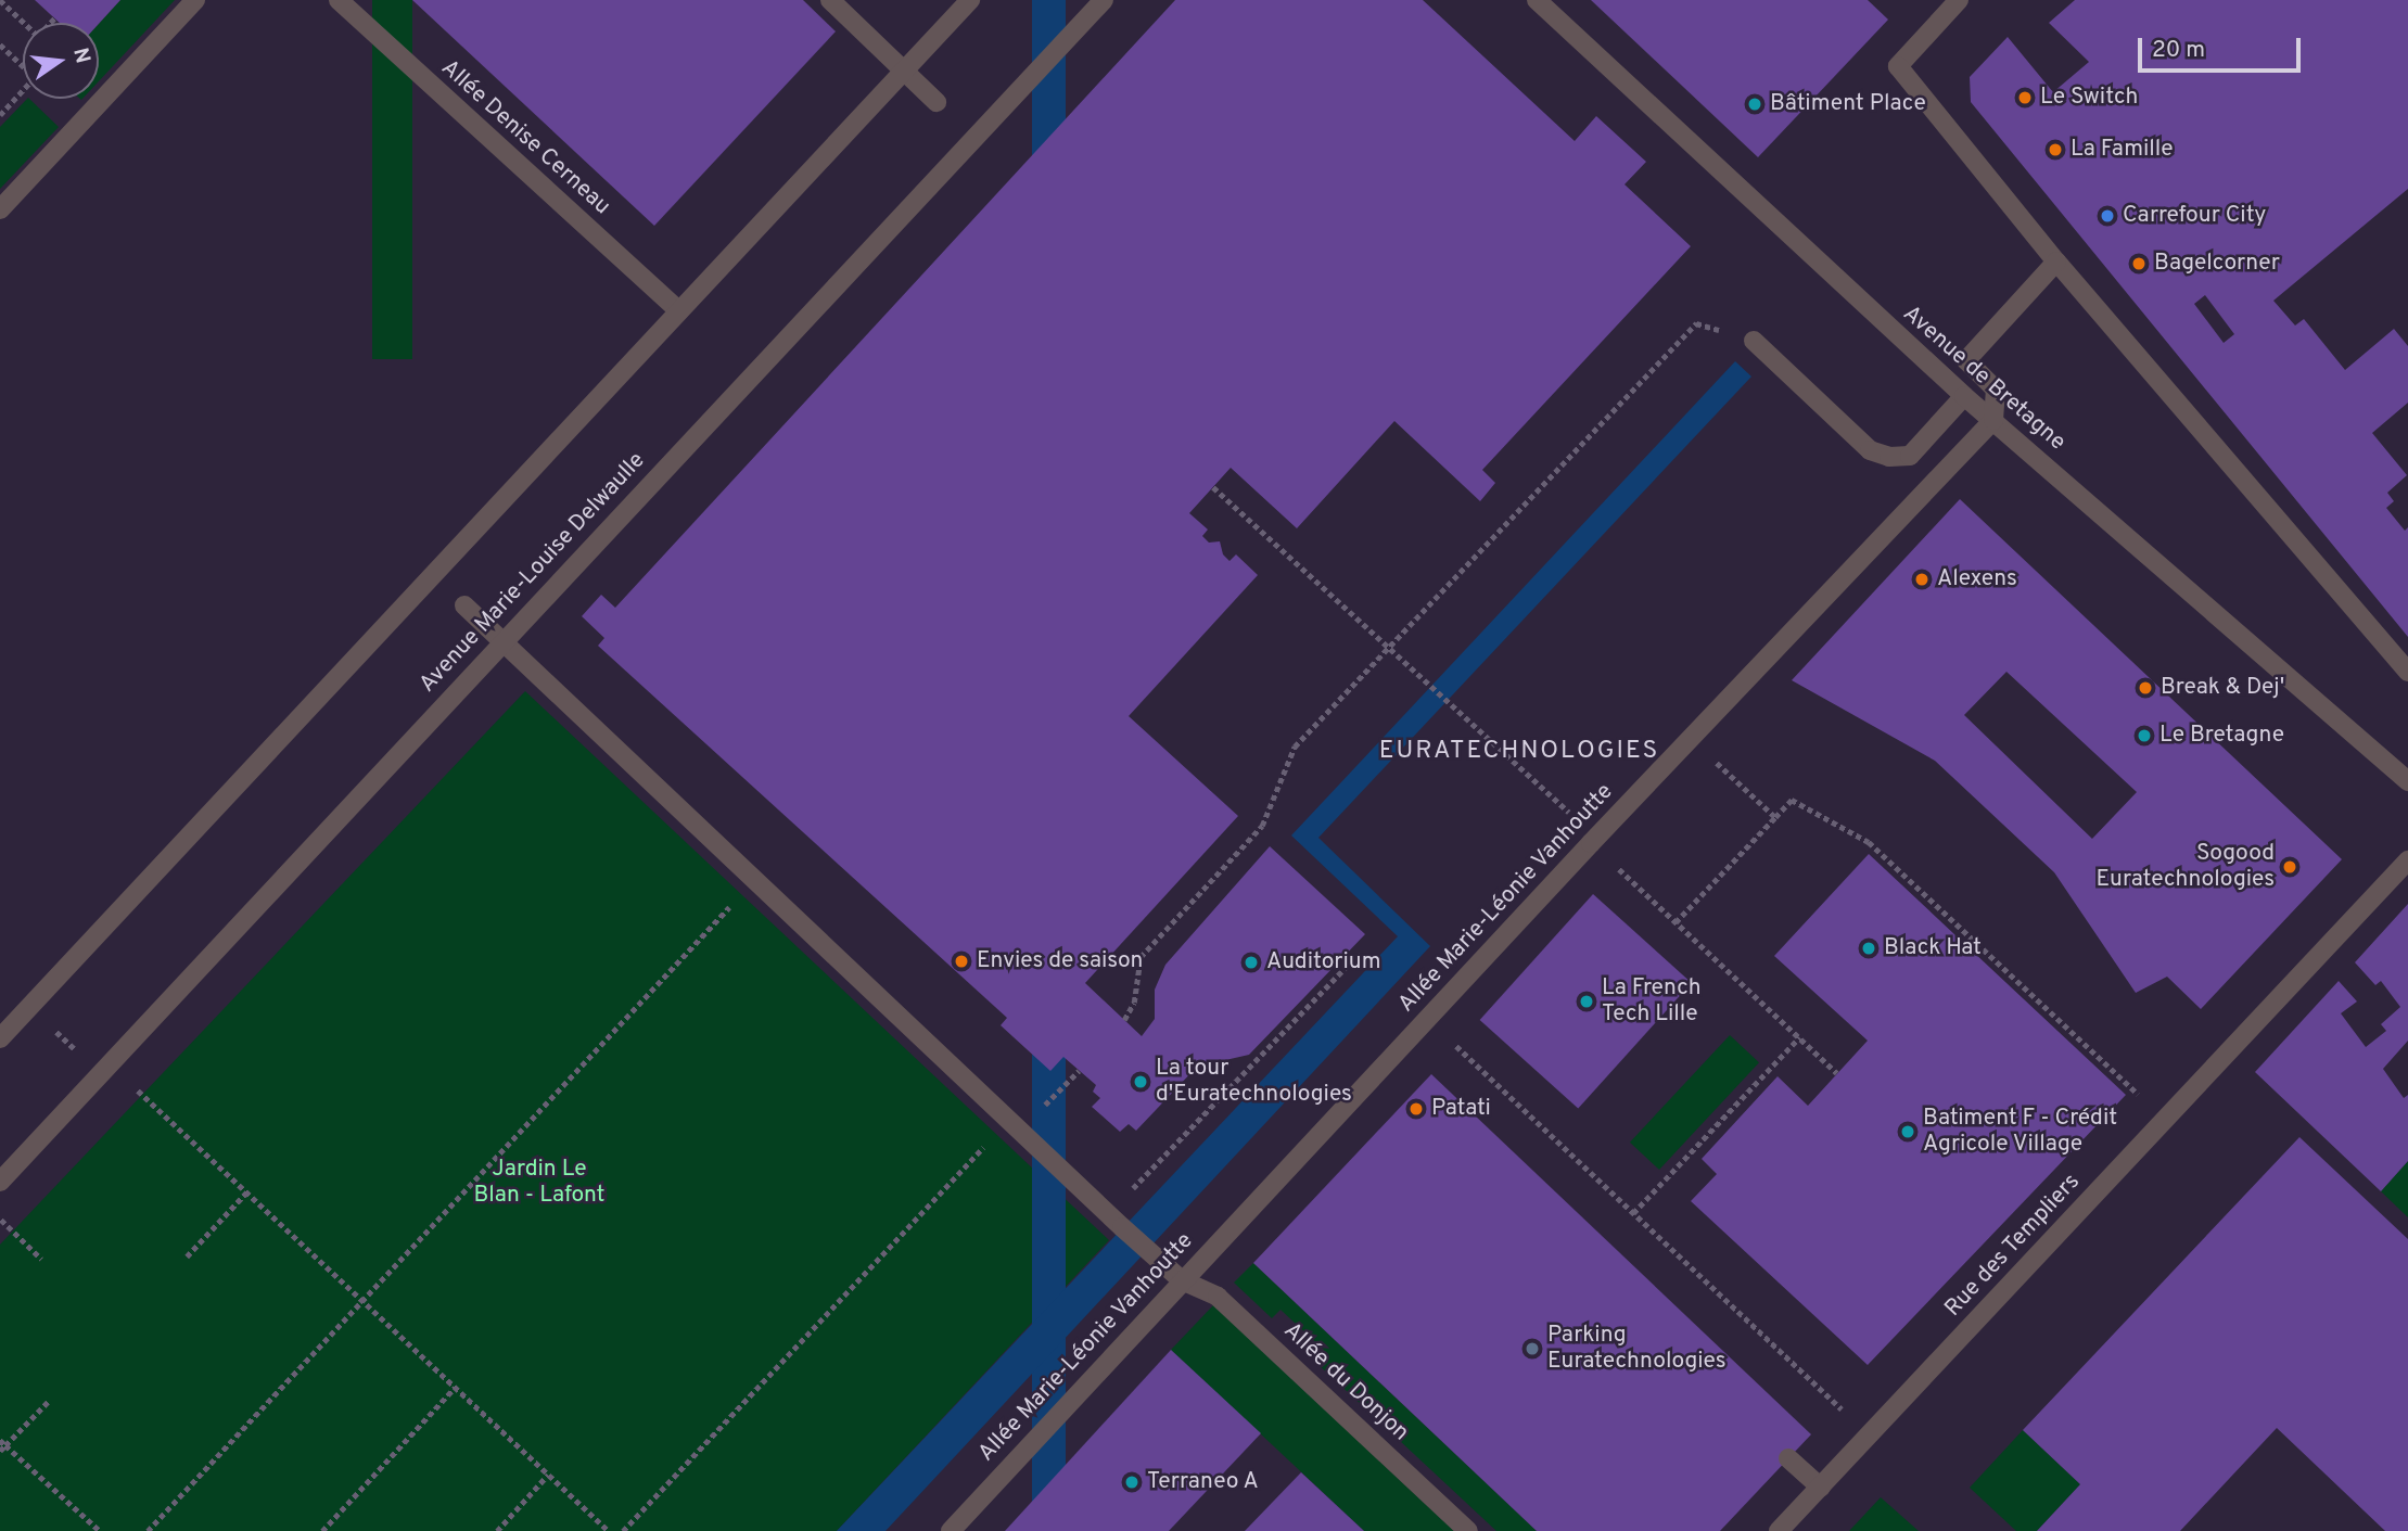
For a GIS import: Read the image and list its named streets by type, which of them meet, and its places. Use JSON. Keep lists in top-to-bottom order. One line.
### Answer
{"streets":{"street":["Allée Denise Cerneau","Avenue de Bretagne","Avenue Marie-Louise Delwaulle","Allée Marie-Léonie Vanhoutte","Rue des Templiers","Allée du Donjon"]},"crossings":[["Avenue de Bretagne","Allée Marie-Léonie Vanhoutte"],["Allée Marie-Léonie Vanhoutte","Allée du Donjon"]],"districts":["EURATECHNOLOGIES"],"parks":["Jardin Le Blan - Lafont"],"places":["Le Switch","Bâtiment Place","La Famille","Carrefour City","Bagelcorner","Alexens","Break & Dej'","Le Bretagne","Sogood Euratechnologies","Black Hat","Envies de saison","Auditorium","La French Tech Lille","La tour d'Euratechnologies","Patati","Batiment F - Crédit Agricole Village","Parking Euratechnologies","Terraneo A"],"scale_bar":"20 m","north":"right"}
